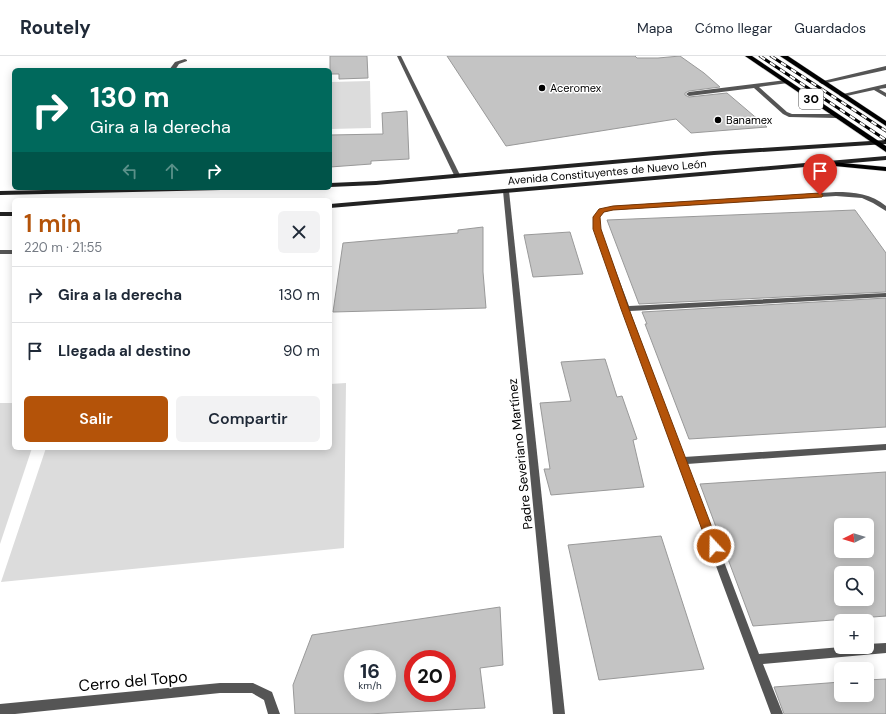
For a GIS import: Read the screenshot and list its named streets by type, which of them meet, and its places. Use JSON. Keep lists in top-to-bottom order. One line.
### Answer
{"streets":{"highway":["30"],"main road":["Avenida Constituyentes de Nuevo León"],"street":["Padre Severiano Martínez","Cerro del Topo"]},"crossings":[["30","Avenida Constituyentes de Nuevo León"],["Avenida Constituyentes de Nuevo León","Padre Severiano Martínez"]],"places":["Aceromex","Banamex"],"north":"left","page":{"header":"Routely","nav":["Mapa","Cómo llegar","Guardados"],"turn":["130 m","Gira a la derecha"],"heading":["1 min","220 m · 21:55"],"list":[{"name":"Gira a la derecha","value":"130 m"},{"name":"Llegada al destino","value":"90 m"}],"buttons":["Salir","Compartir"],"map_buttons":["+","−"],"speed":"16 km/h","limit":"20"}}
